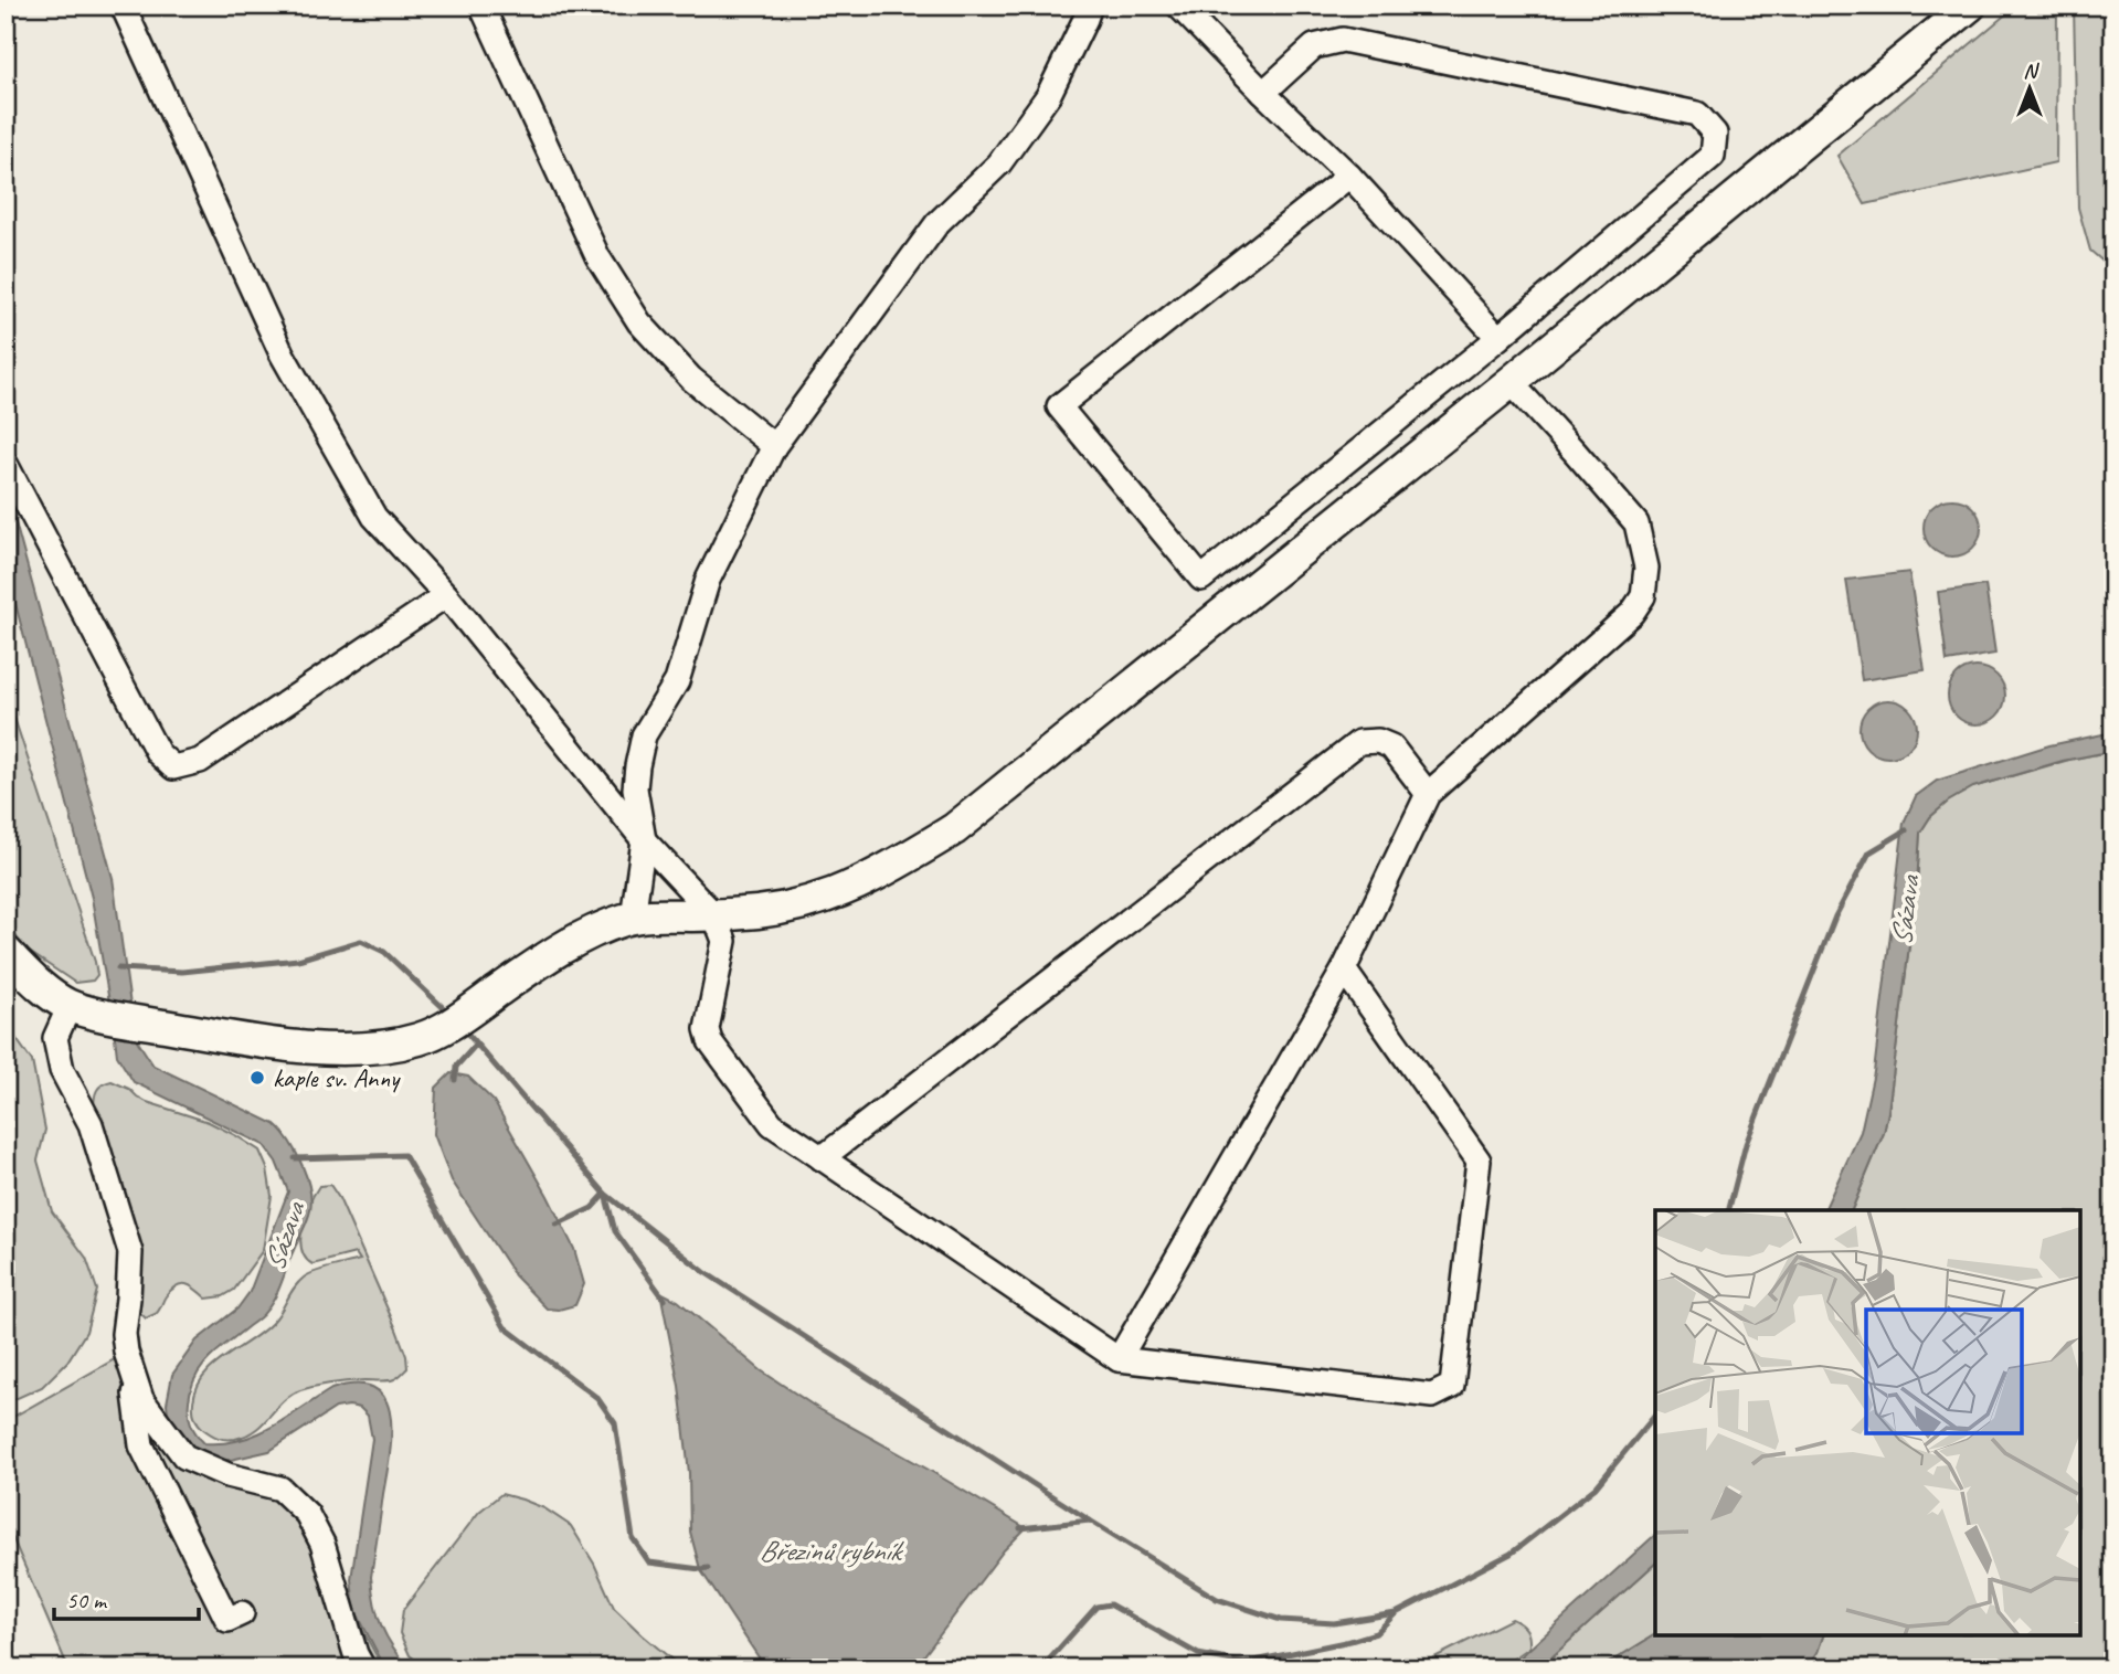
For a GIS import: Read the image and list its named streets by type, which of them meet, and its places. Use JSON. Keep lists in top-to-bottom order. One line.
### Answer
{"water":["Sázava","Březinů rybník"],"places":["kaple sv. Anny"],"scale_bar":"50 m","north":"top"}
